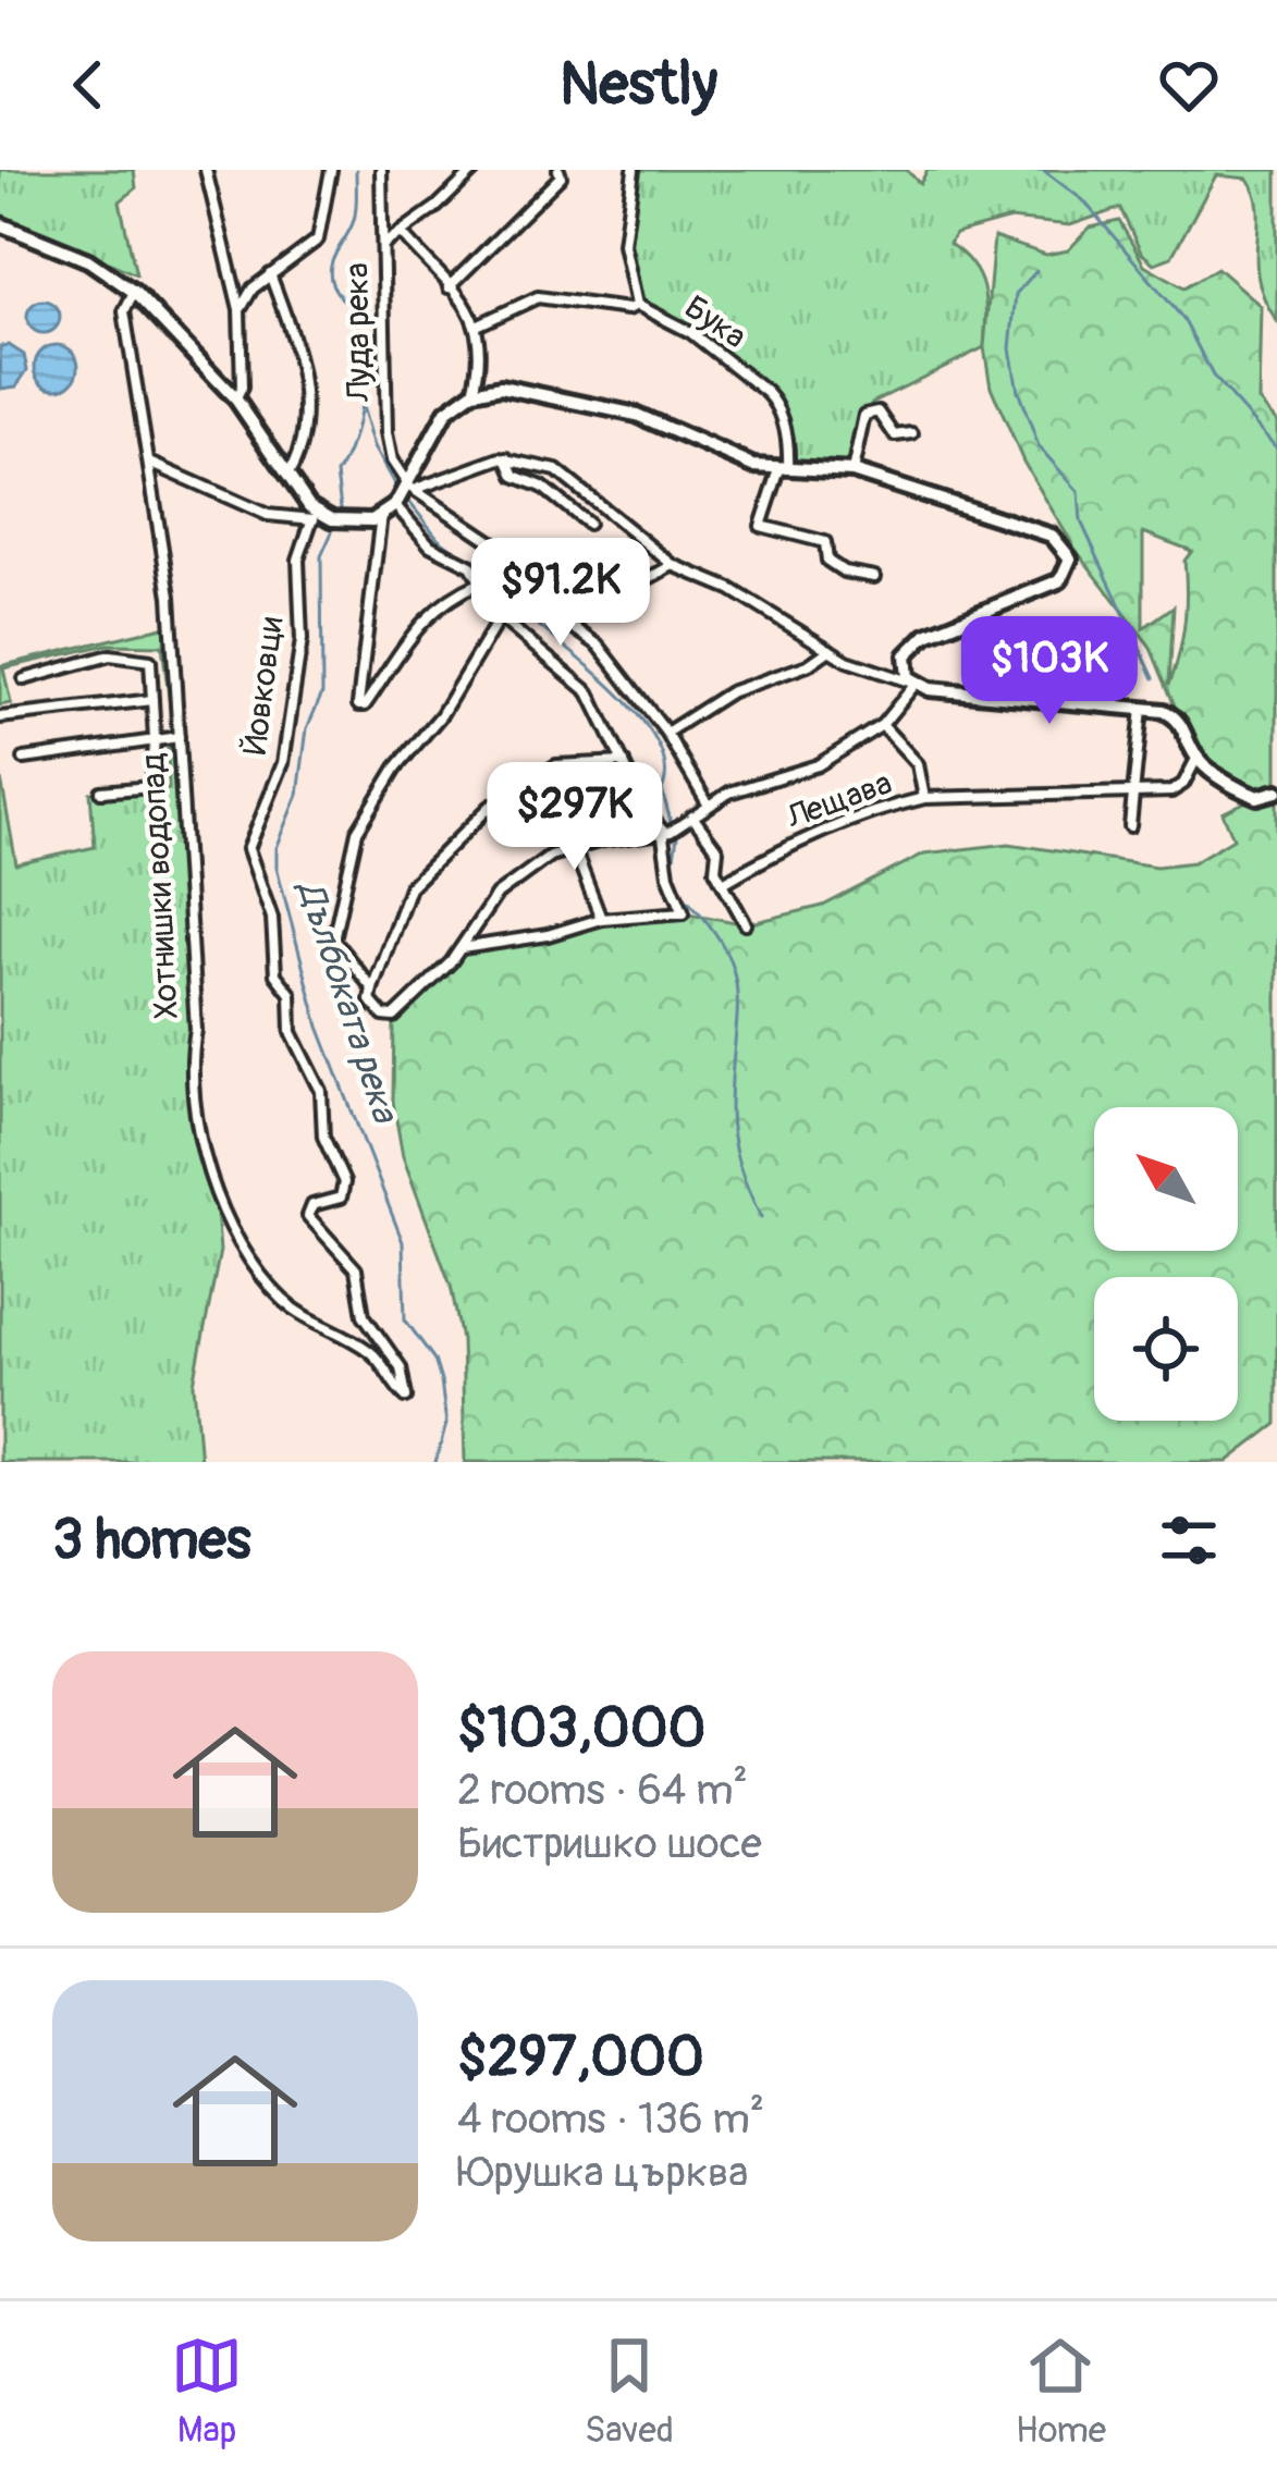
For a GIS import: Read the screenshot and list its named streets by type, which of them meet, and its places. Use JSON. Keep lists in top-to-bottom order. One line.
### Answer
{"streets":{"street":["Бука","Луда река","Йовковци","Лещава","Хотнишки водопад"]},"crossings":[["Йовковци","Хотнишки водопад"]],"water":["Дълбоката река"],"north":"top left","page":{"header":"Nestly","price":["$91.2K","$103K","$297K"],"heading":"3 homes","list":[{"name":"$103,000","note":"2 rooms · 64 m² · Бистришко шосе"},{"name":"$297,000","note":"4 rooms · 136 m² · Юрушка църква"}],"tabs":["Map","Saved","Home"]}}
